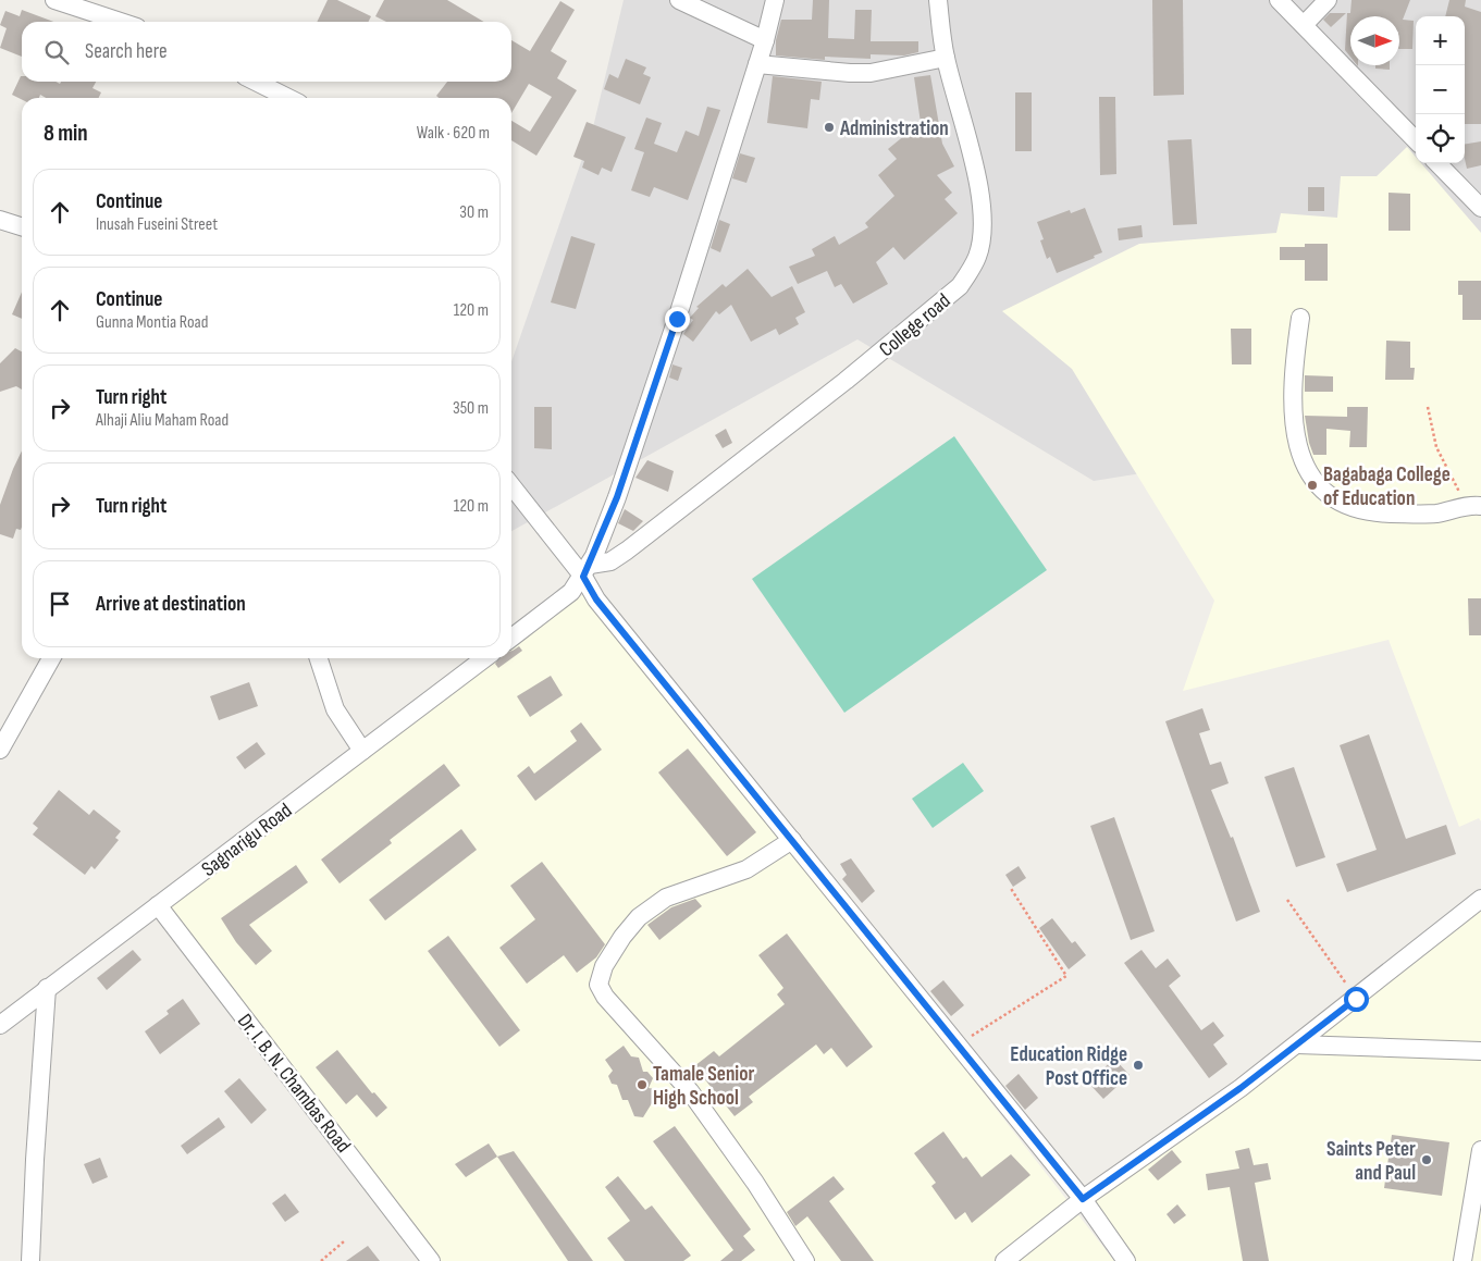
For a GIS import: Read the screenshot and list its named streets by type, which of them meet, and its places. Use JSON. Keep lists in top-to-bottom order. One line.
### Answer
{"streets":{"street":["College road","Sagnarigu Road","Dr. I. B. N. Chambas Road"]},"crossings":[["Sagnarigu Road","Dr. I. B. N. Chambas Road"]],"places":["Administration","Bagabaga College of Education","Education Ridge Post Office","Tamale Senior High School","Saints Peter and Paul"],"north":"right","page":{"map_buttons":["+","−"],"search":"Search here","heading":["8 min","Walk · 620 m"],"list":[["Continue","Inusah Fuseini Street","30 m"],["Continue","Gunna Montia Road","120 m"],["Turn right","Alhaji Aliu Maham Road","350 m"],["Turn right","120 m"],"Arrive at destination"]}}
